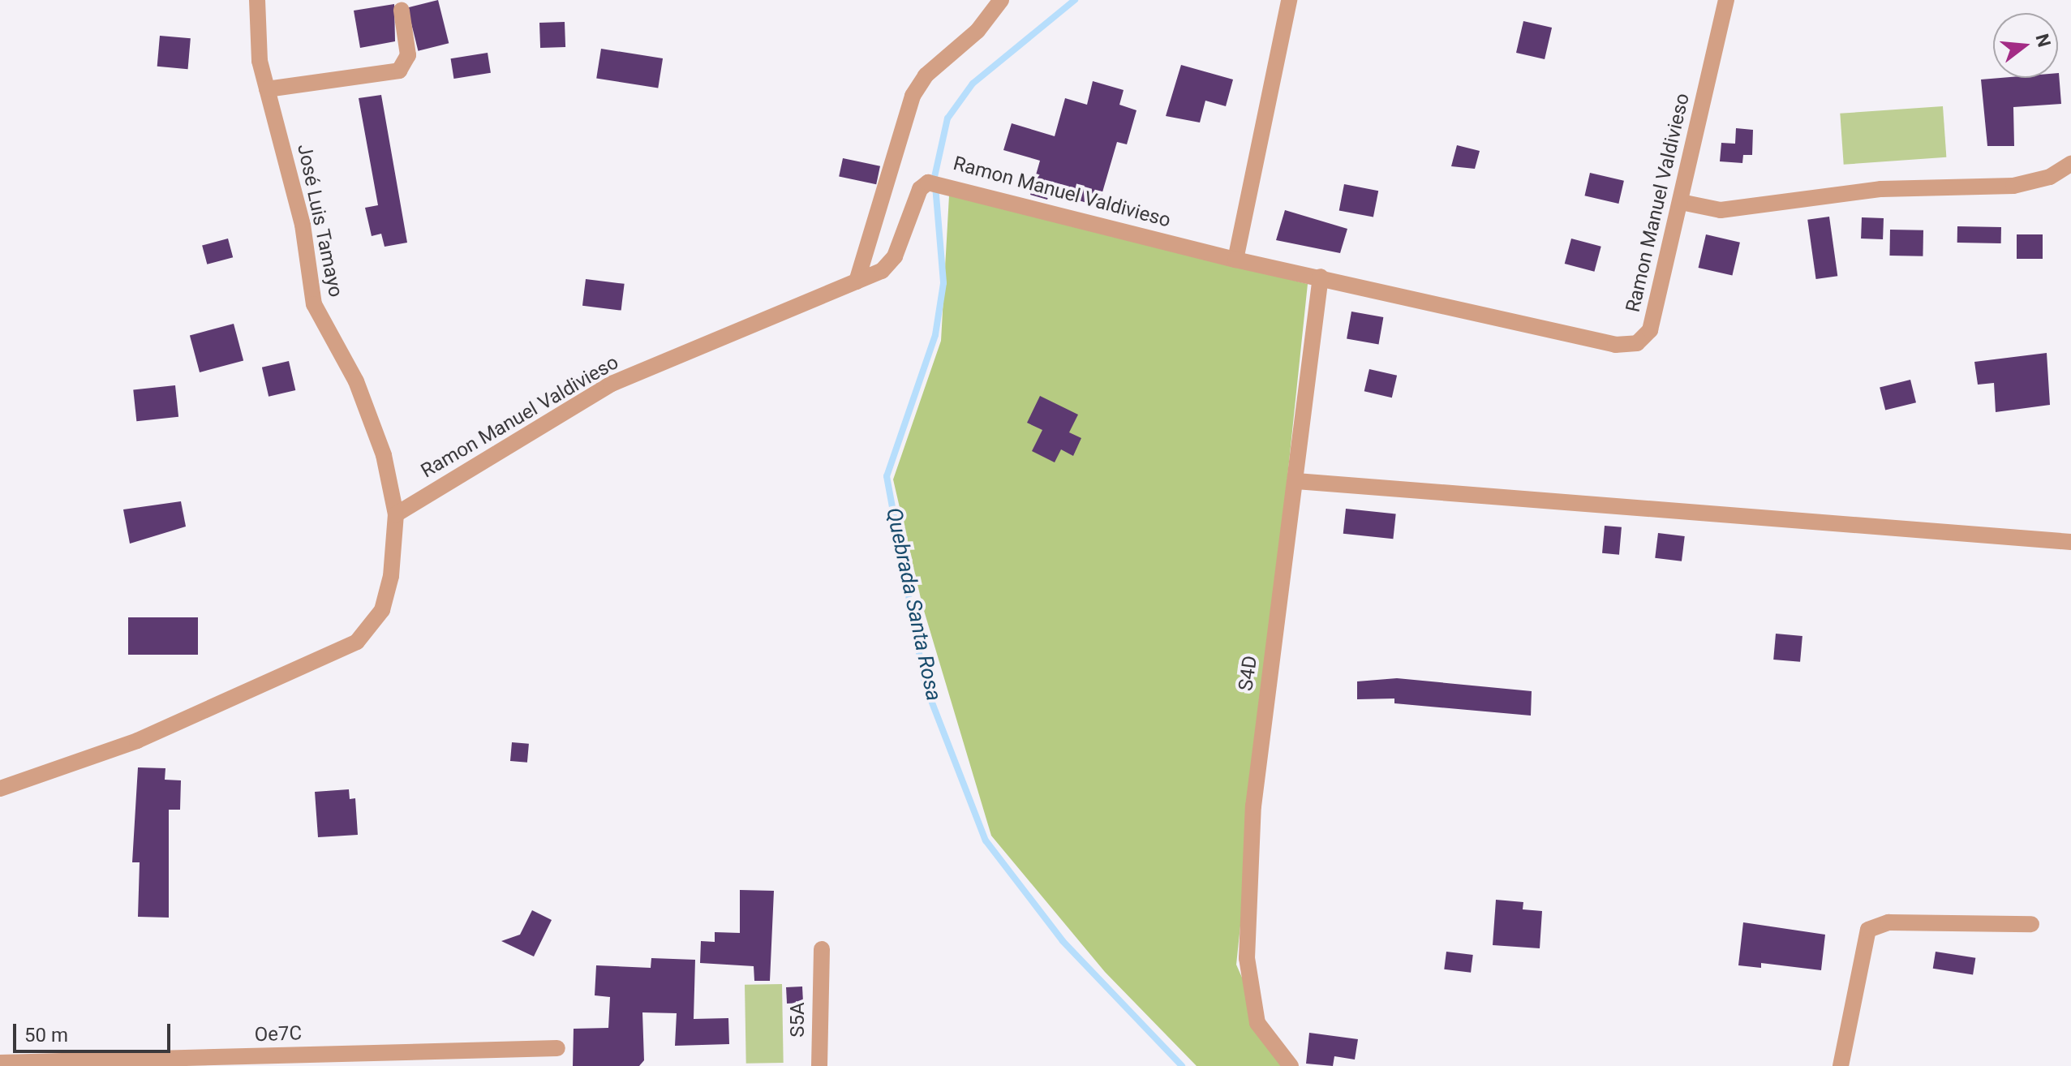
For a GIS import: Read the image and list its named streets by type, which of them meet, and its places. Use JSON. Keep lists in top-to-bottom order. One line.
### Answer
{"streets":{"street":["Ramon Manuel Valdivieso","José Luis Tamayo","S4D","S5A","Oe7C"]},"crossings":[["Ramon Manuel Valdivieso","José Luis Tamayo"],["Ramon Manuel Valdivieso","S4D"]],"water":["Quebrada Santa Rosa"],"scale_bar":"50 m","north":"right"}
